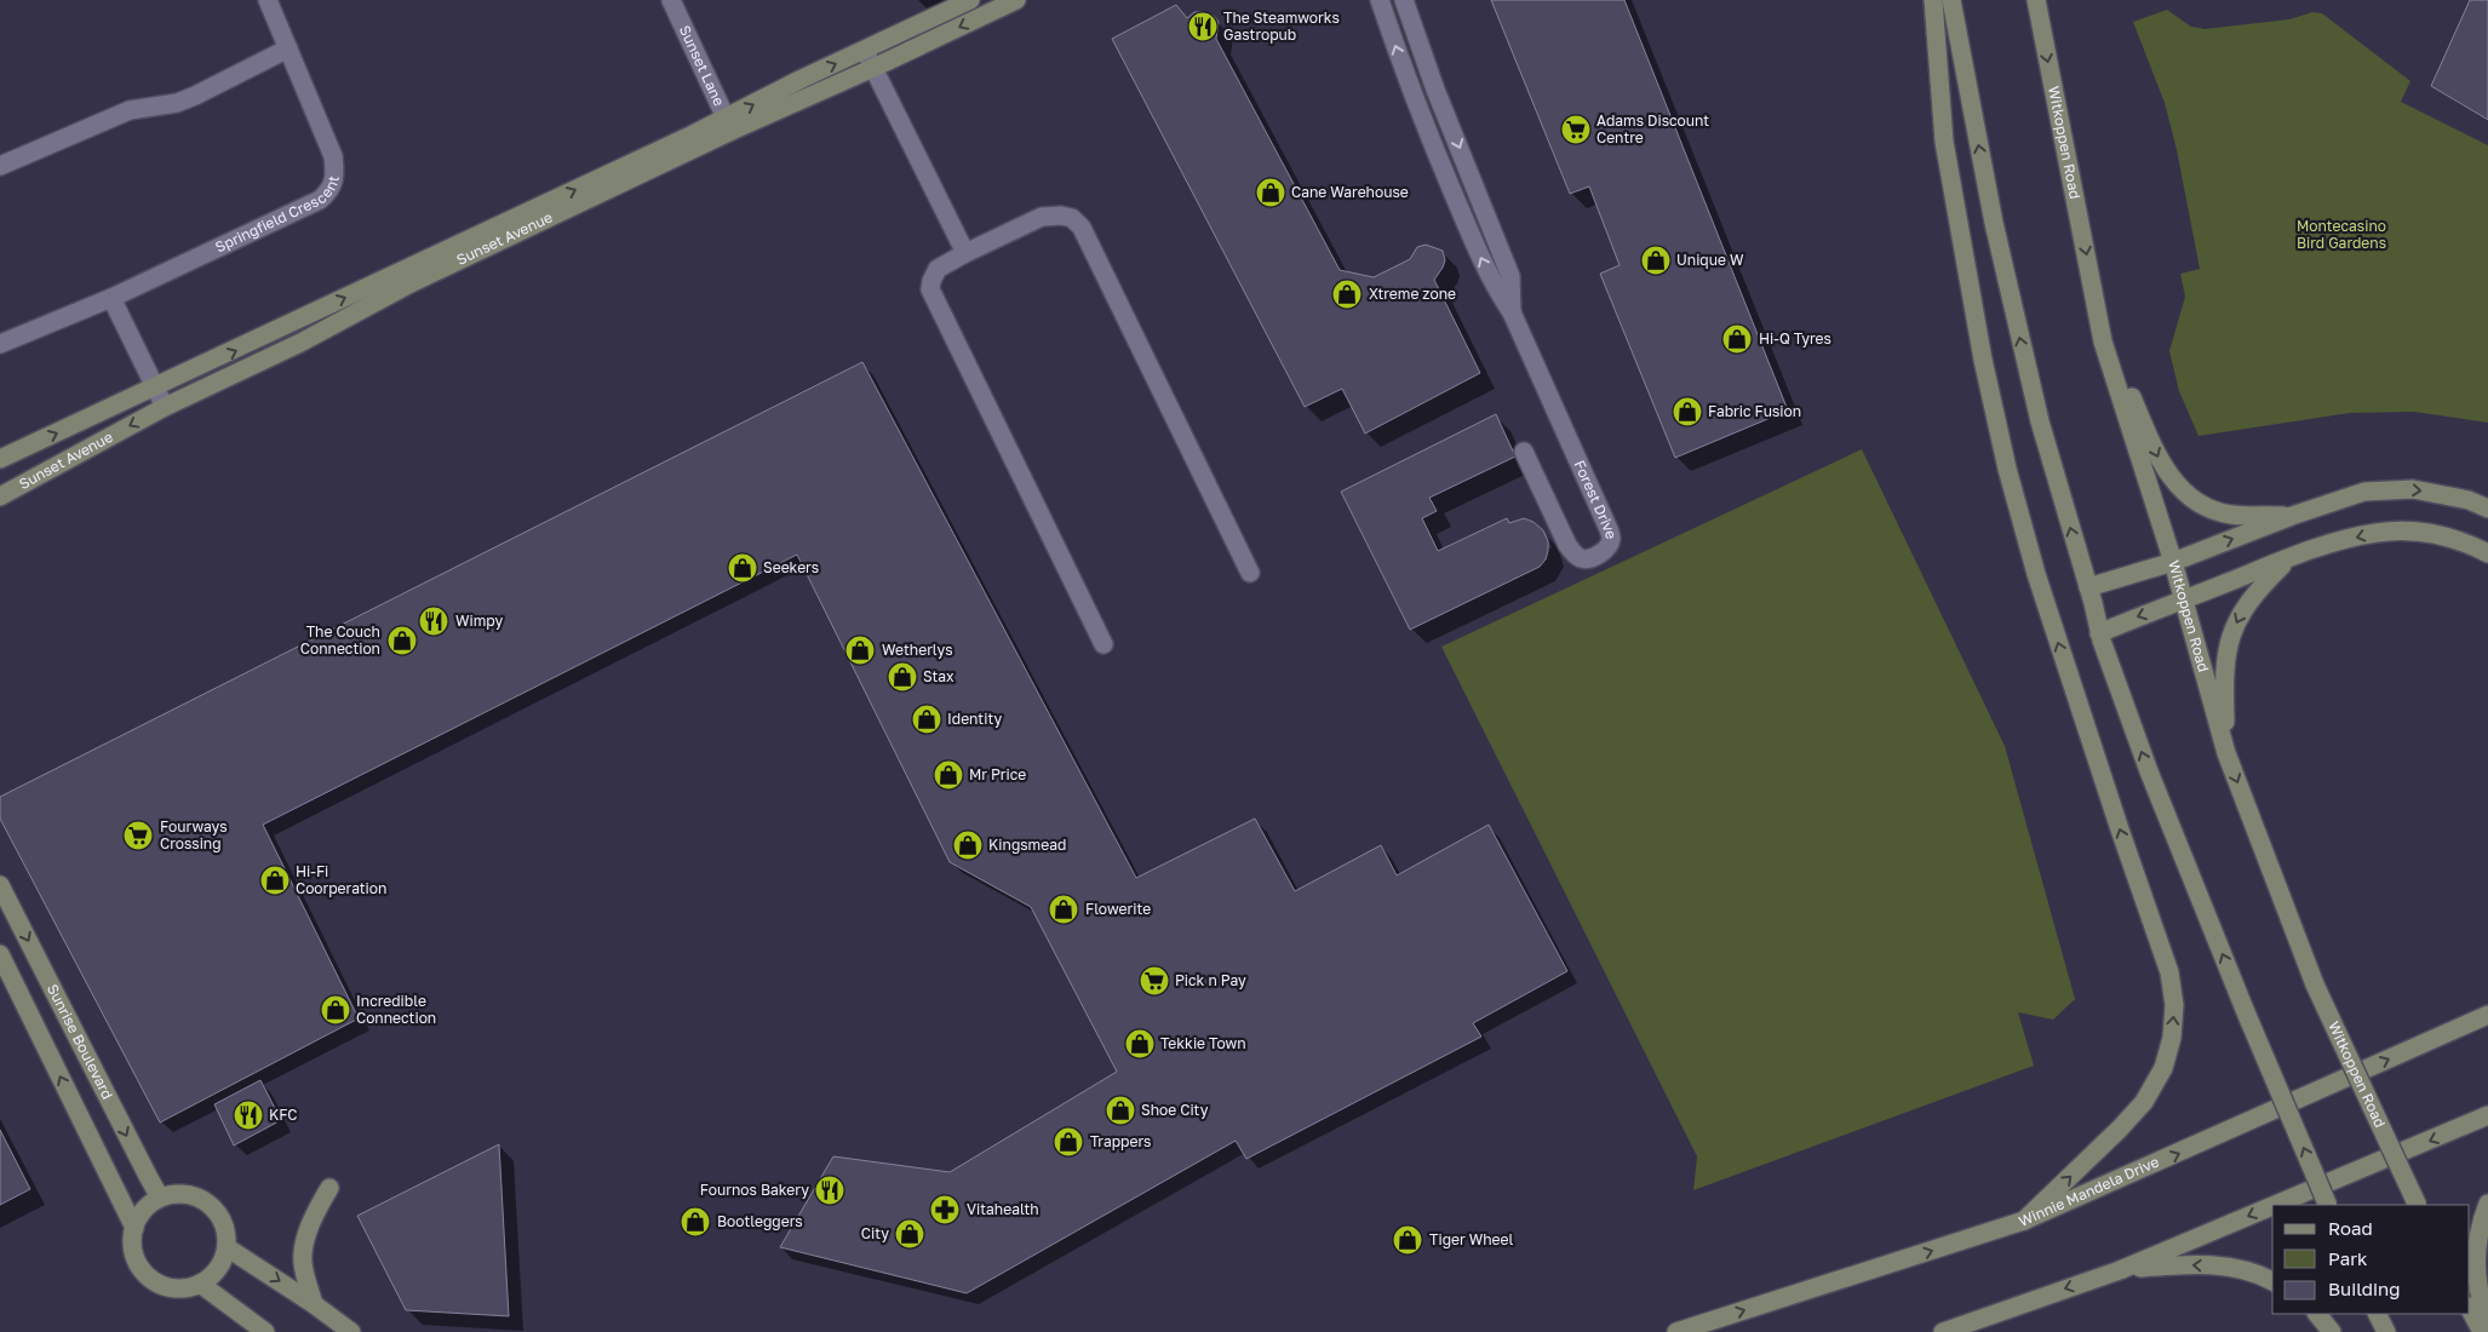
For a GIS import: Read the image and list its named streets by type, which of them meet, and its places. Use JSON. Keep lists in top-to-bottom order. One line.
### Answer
{"streets":{"main road":["Witkoppen Road","Sunset Avenue","Sunrise Boulevard","Winnie Mandela Drive"],"street":["Sunset Lane","Springfield Crescent","Forest Drive"]},"crossings":[["Sunset Lane","Sunset Avenue"]],"parks":["Montecasino Bird Gardens"],"places":{"restaurant":["The Steamworks Gastropub","Wimpy","KFC","Fournos Bakery"],"supermarket":["Adams Discount Centre","Fourways Crossing","Pick n Pay"],"shop":["Cane Warehouse","Unique W","Xtreme zone","Hi-Q Tyres","Fabric Fusion","Seekers","The Couch Connection","Wetherlys","Stax","Identity","Mr Price","Kingsmead","Hi-Fi Coorperation","Flowerite","Incredible Connection","Tekkie Town","Shoe City","Trappers","Bootleggers","City","Tiger Wheel"],"pharmacy":["Vitahealth"]},"legend":["Road","Park","Building"]}
